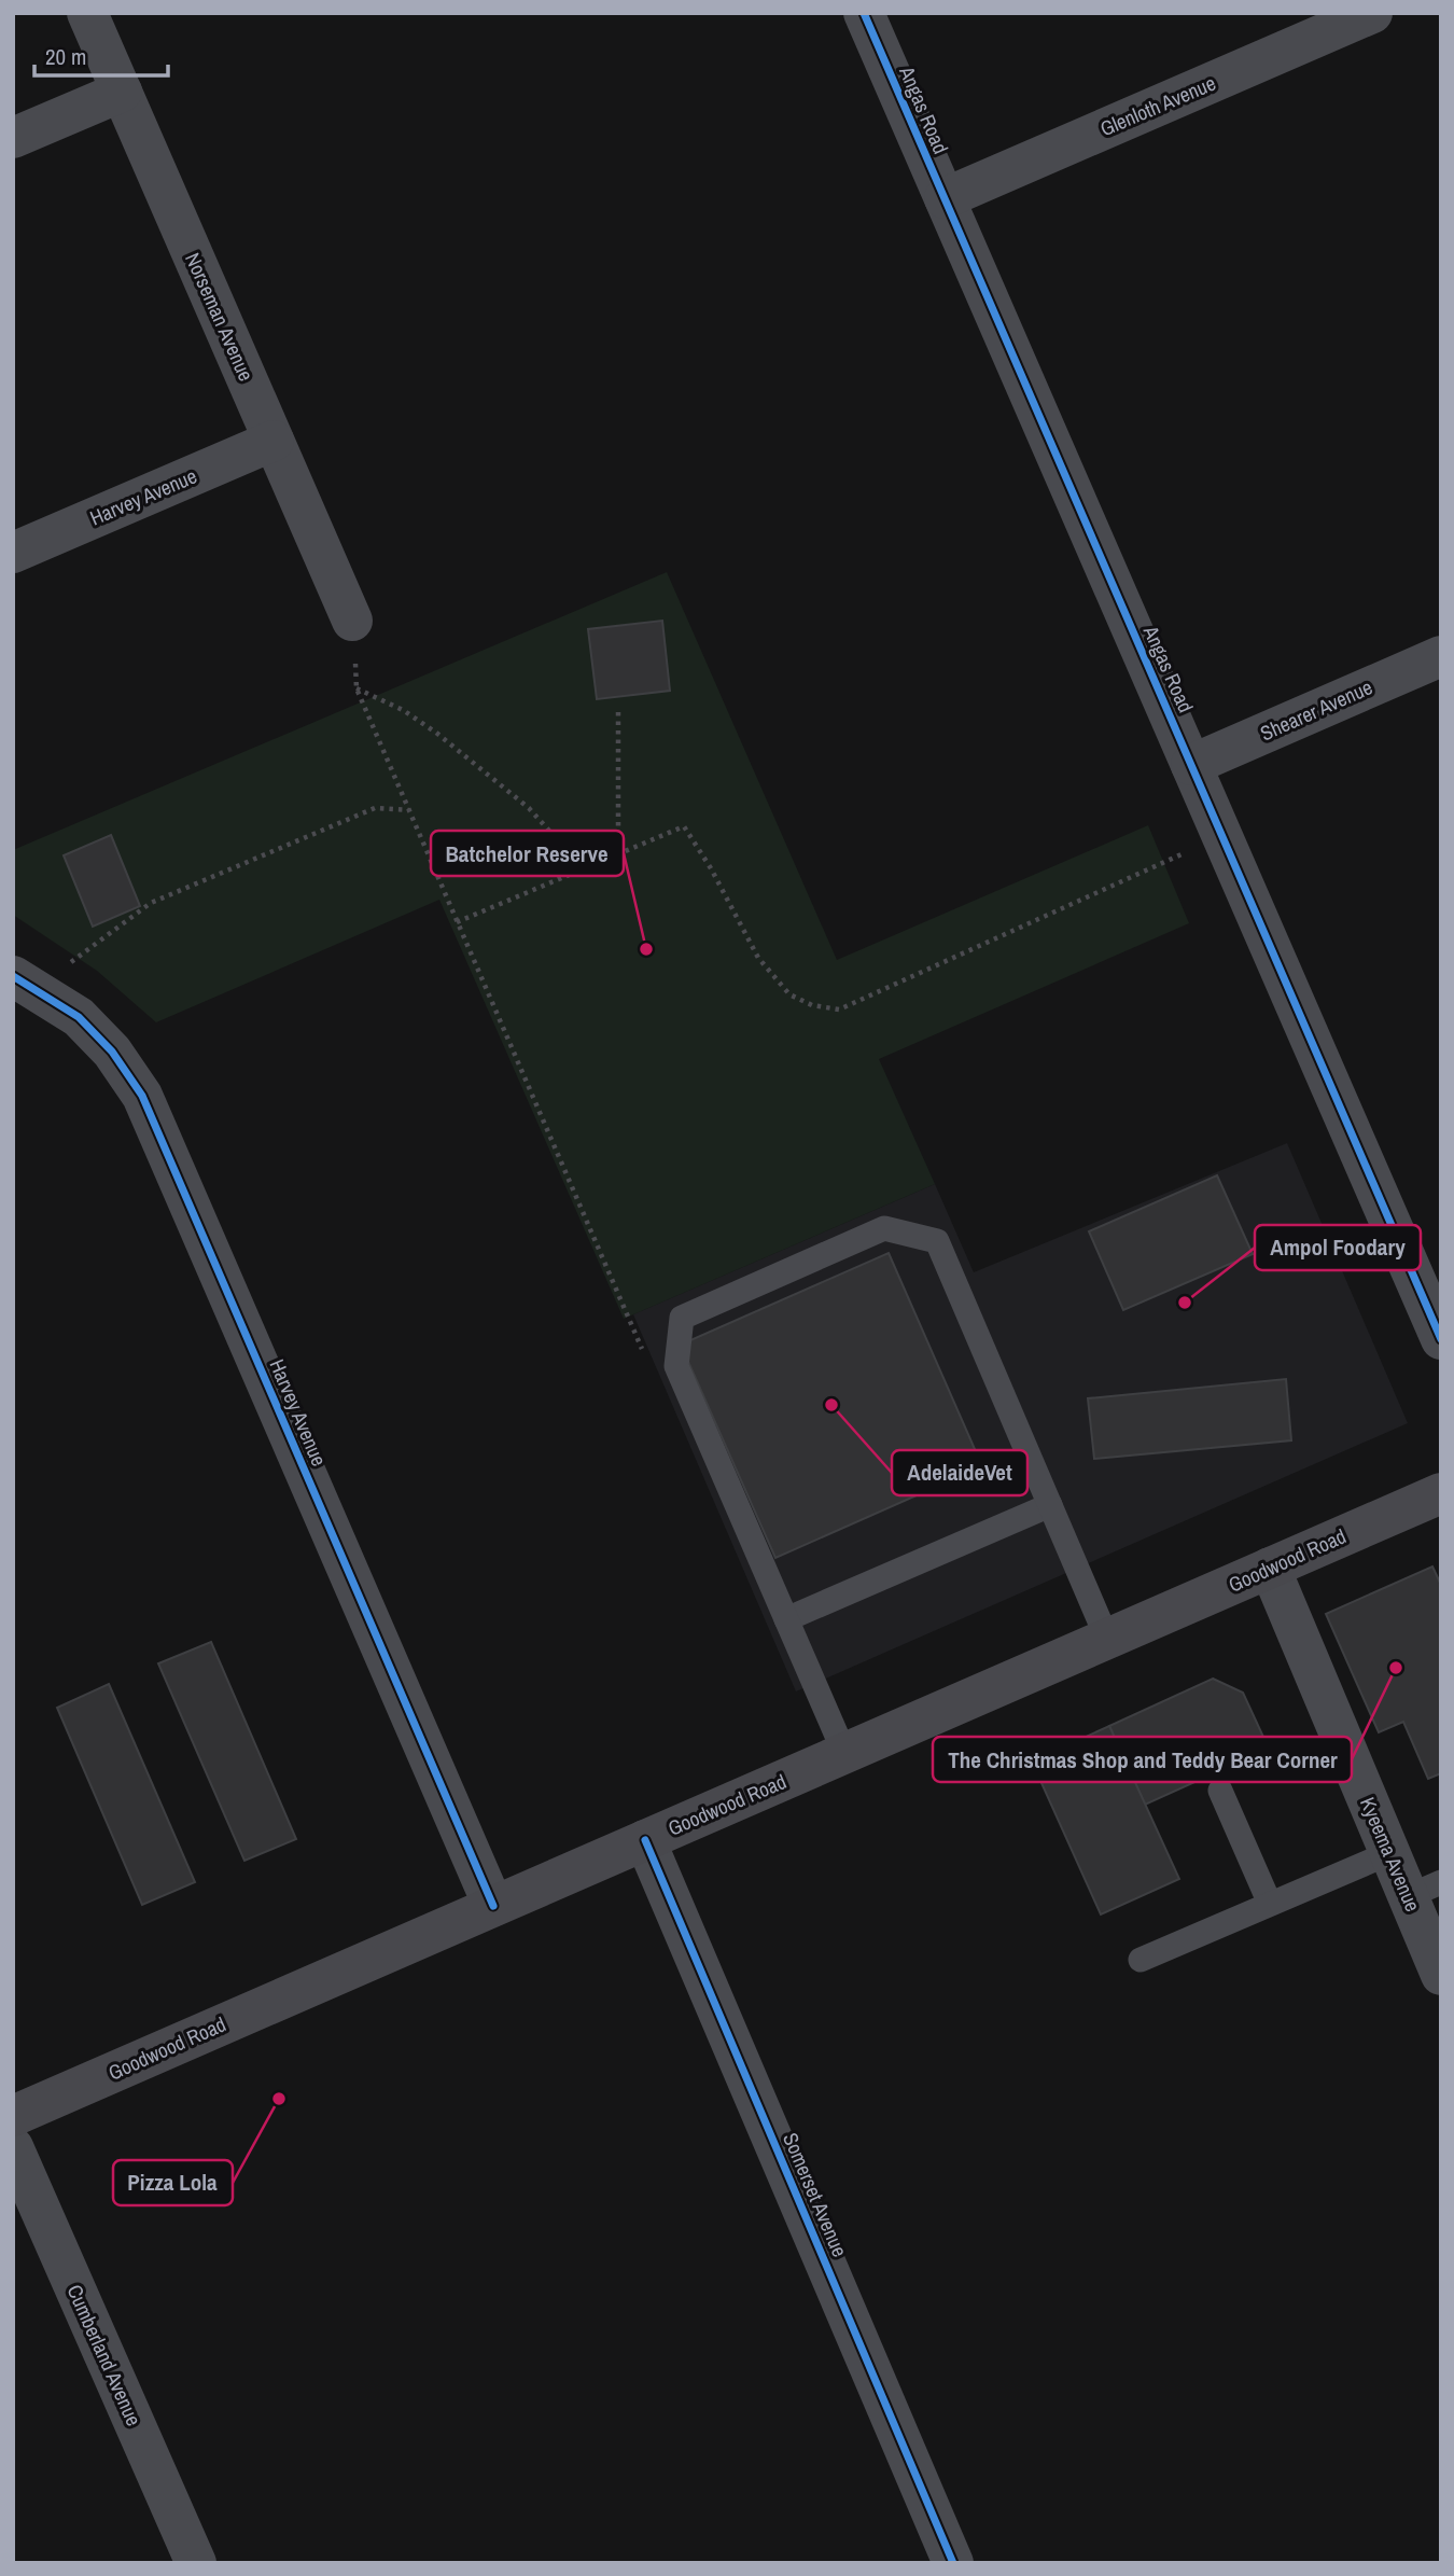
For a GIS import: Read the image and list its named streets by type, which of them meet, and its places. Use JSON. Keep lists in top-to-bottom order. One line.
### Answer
{"streets":{"main road":["Goodwood Road"],"street":["Glenloth Avenue","Angas Road","Norseman Avenue","Harvey Avenue","Shearer Avenue","Kyeema Avenue","Somerset Avenue","Cumberland Avenue"]},"crossings":[["Glenloth Avenue","Angas Road"],["Angas Road","Shearer Avenue"],["Norseman Avenue","Harvey Avenue"],["Harvey Avenue","Goodwood Road"],["Goodwood Road","Kyeema Avenue"],["Goodwood Road","Somerset Avenue"]],"places":["Batchelor Reserve","Ampol Foodary","AdelaideVet","The Christmas Shop and Teddy Bear Corner","Pizza Lola"],"scale_bar":"20 m"}
